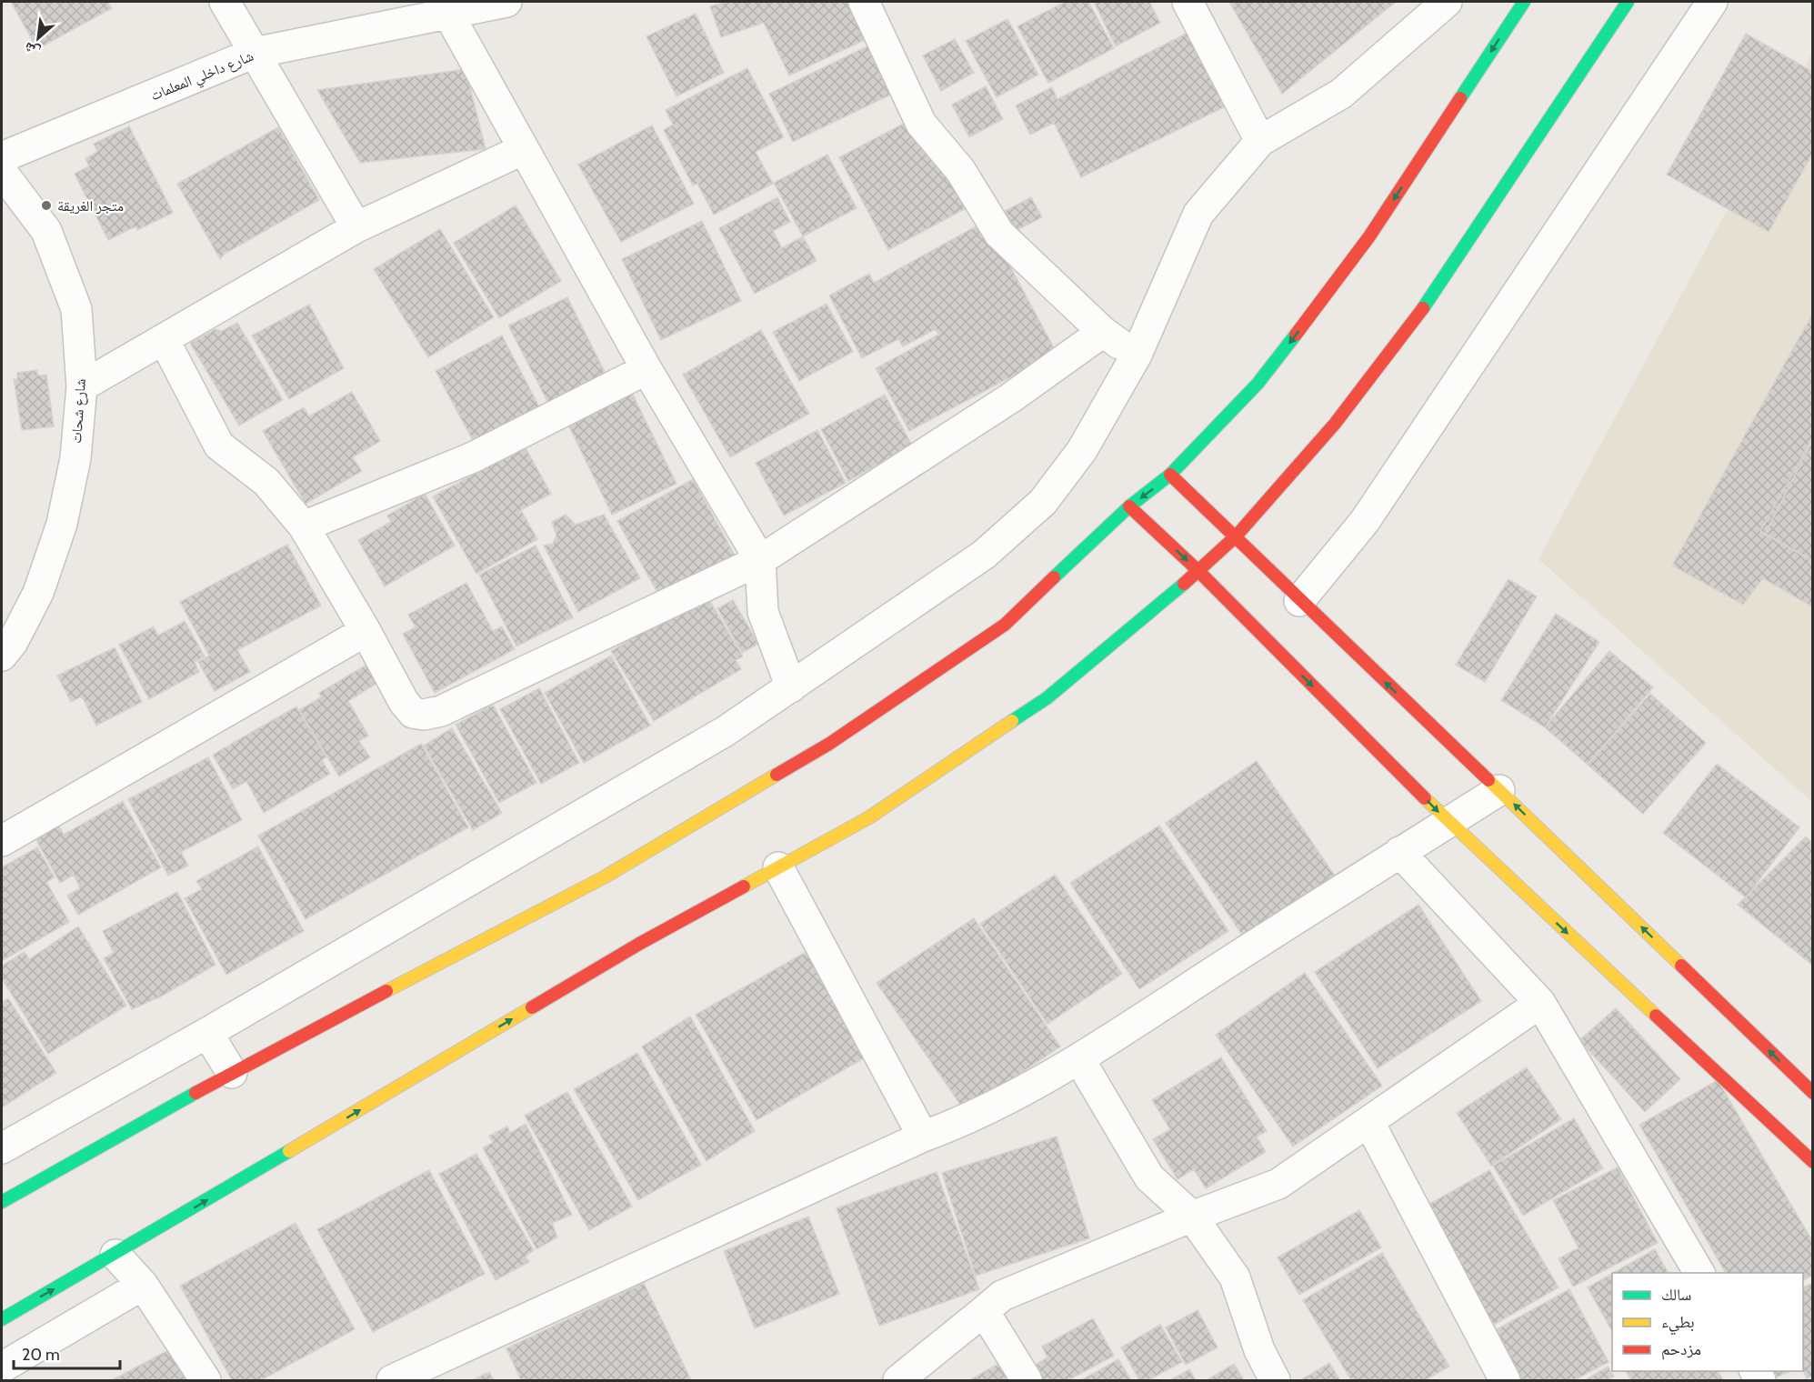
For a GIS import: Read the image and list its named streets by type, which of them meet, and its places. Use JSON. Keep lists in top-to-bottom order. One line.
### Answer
{"streets":{"street":["شارع داخلي المعلمات","شارع شحات"]},"places":["متجر الغريقة"],"legend":["سالك","بطيء","مزدحم"],"scale_bar":"20 m","north":"bottom left"}
